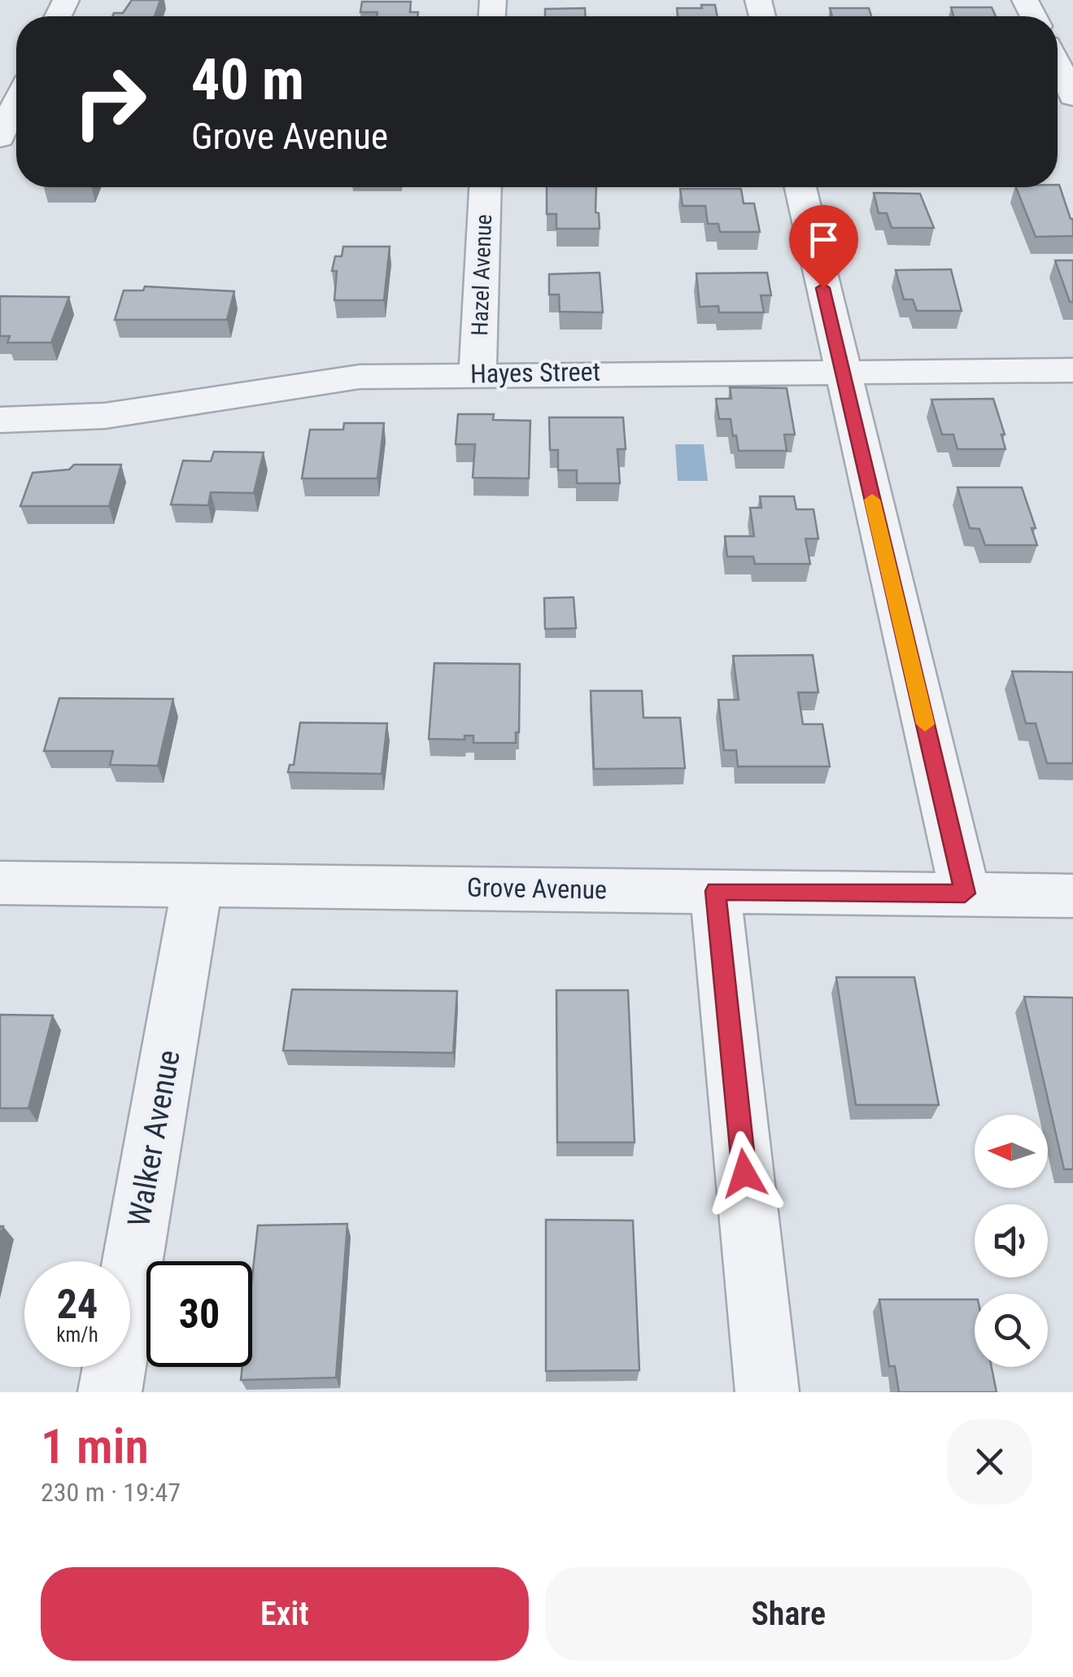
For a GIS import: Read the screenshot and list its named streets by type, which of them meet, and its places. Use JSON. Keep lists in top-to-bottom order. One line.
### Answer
{"streets":{"street":["Hazel Avenue","Hayes Street","Grove Avenue","Walker Avenue"]},"crossings":[["Hazel Avenue","Hayes Street"],["Grove Avenue","Walker Avenue"]],"north":"left","page":{"turn":["40 m","Grove Avenue"],"speed":"24 km/h","limit":"30","heading":["1 min","230 m · 19:47"],"buttons":["Exit","Share"]}}
